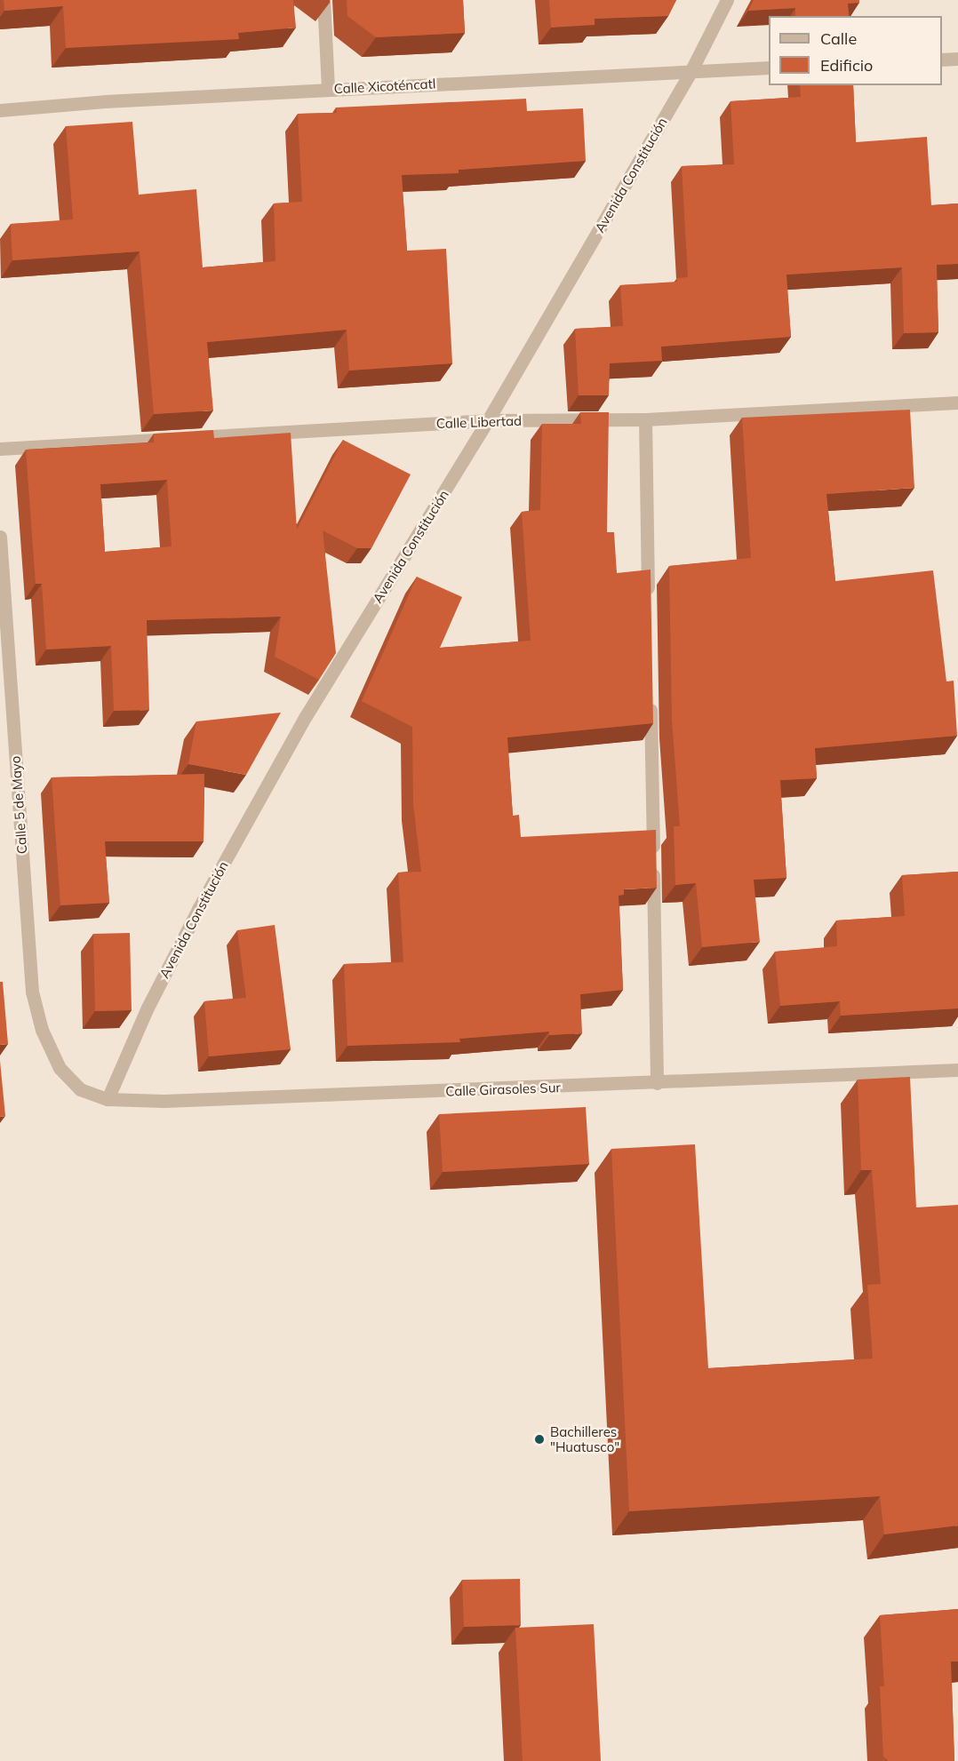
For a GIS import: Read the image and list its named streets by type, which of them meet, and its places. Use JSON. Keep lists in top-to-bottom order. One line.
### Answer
{"streets":{"street":["Calle Xicoténcatl","Avenida Constitución","Calle Libertad","Calle 5 de Mayo","Calle Girasoles Sur"]},"crossings":[["Calle Xicoténcatl","Avenida Constitución"],["Avenida Constitución","Calle Libertad"],["Avenida Constitución","Calle Girasoles Sur"],["Calle 5 de Mayo","Calle Girasoles Sur"]],"places":["Bachilleres \"Huatusco\""],"legend":["Calle","Edificio"]}
